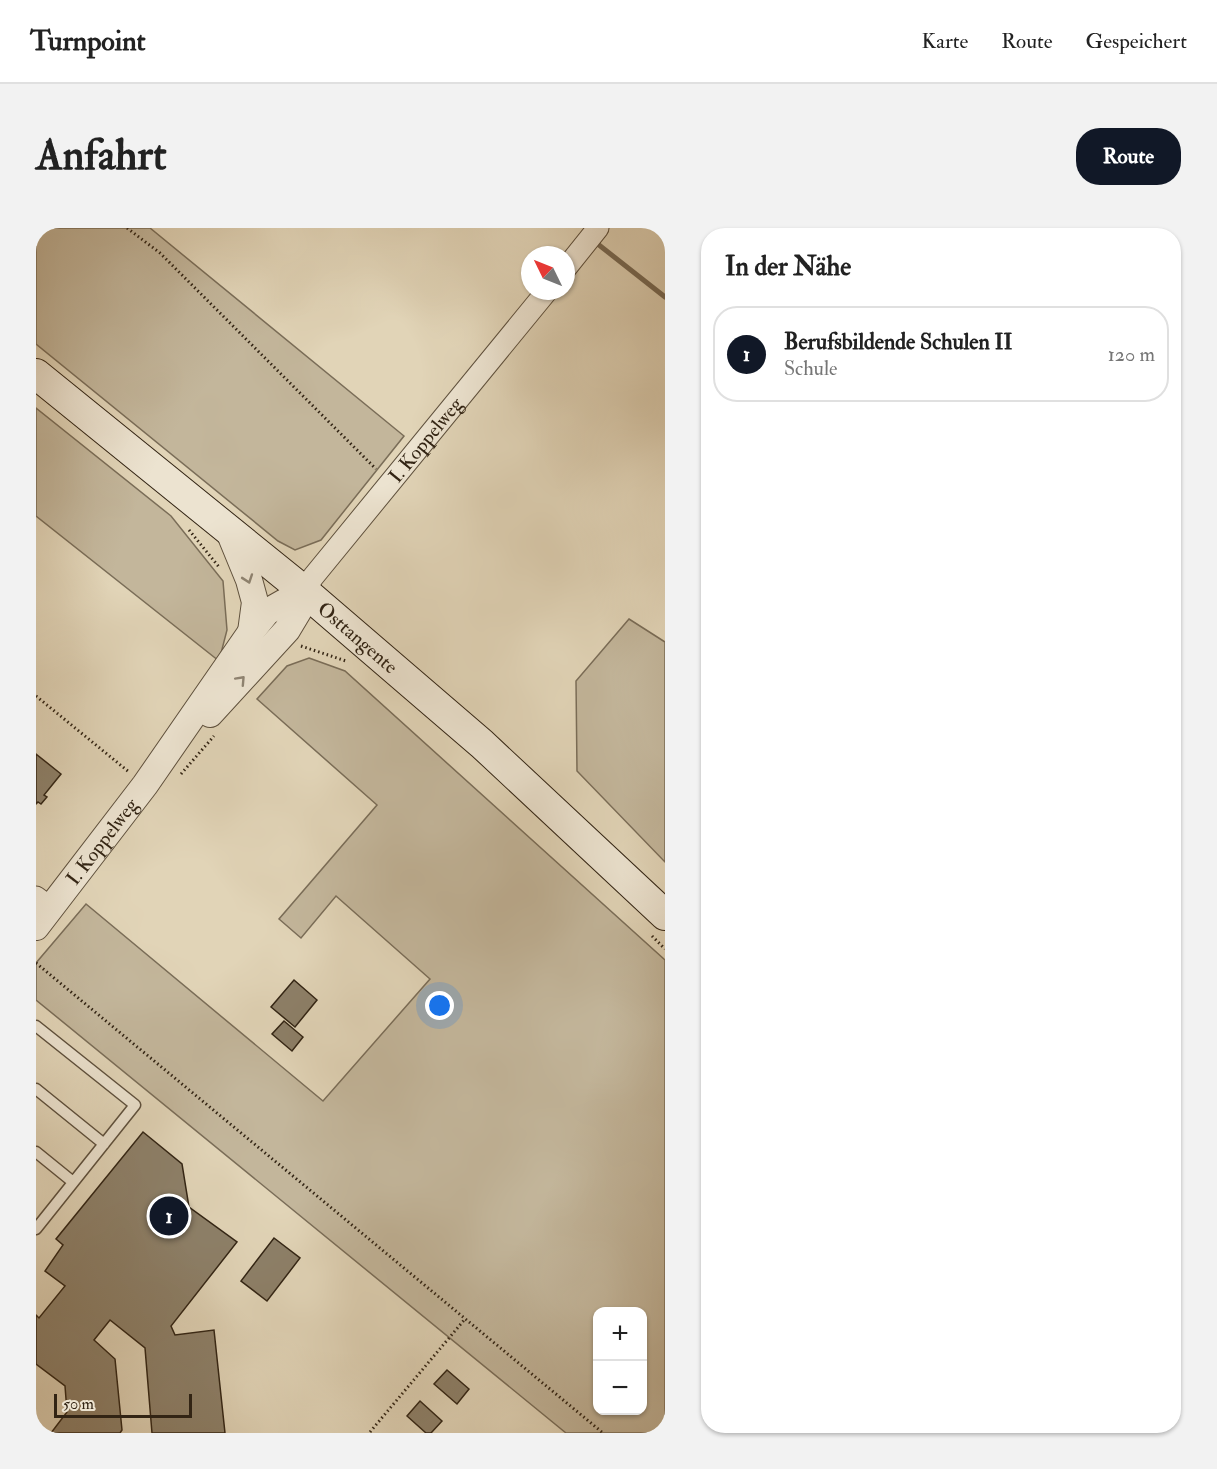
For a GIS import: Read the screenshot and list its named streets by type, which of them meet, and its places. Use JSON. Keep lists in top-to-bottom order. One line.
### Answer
{"streets":{"main road":["Osttangente"],"street":["I. Koppelweg"]},"crossings":[["I. Koppelweg","Osttangente"]],"scale_bar":"50 m","north":"top left","page":{"header":"Turnpoint","nav":["Karte","Route","Gespeichert"],"buttons":"Route","title":"Anfahrt","heading":"In der Nähe","list":[{"mark":"1","name":"Berufsbildende Schulen II","note":"Schule","value":"120 m"}],"pins":"1","map_buttons":["+","−"],"scale":"50 m"}}
